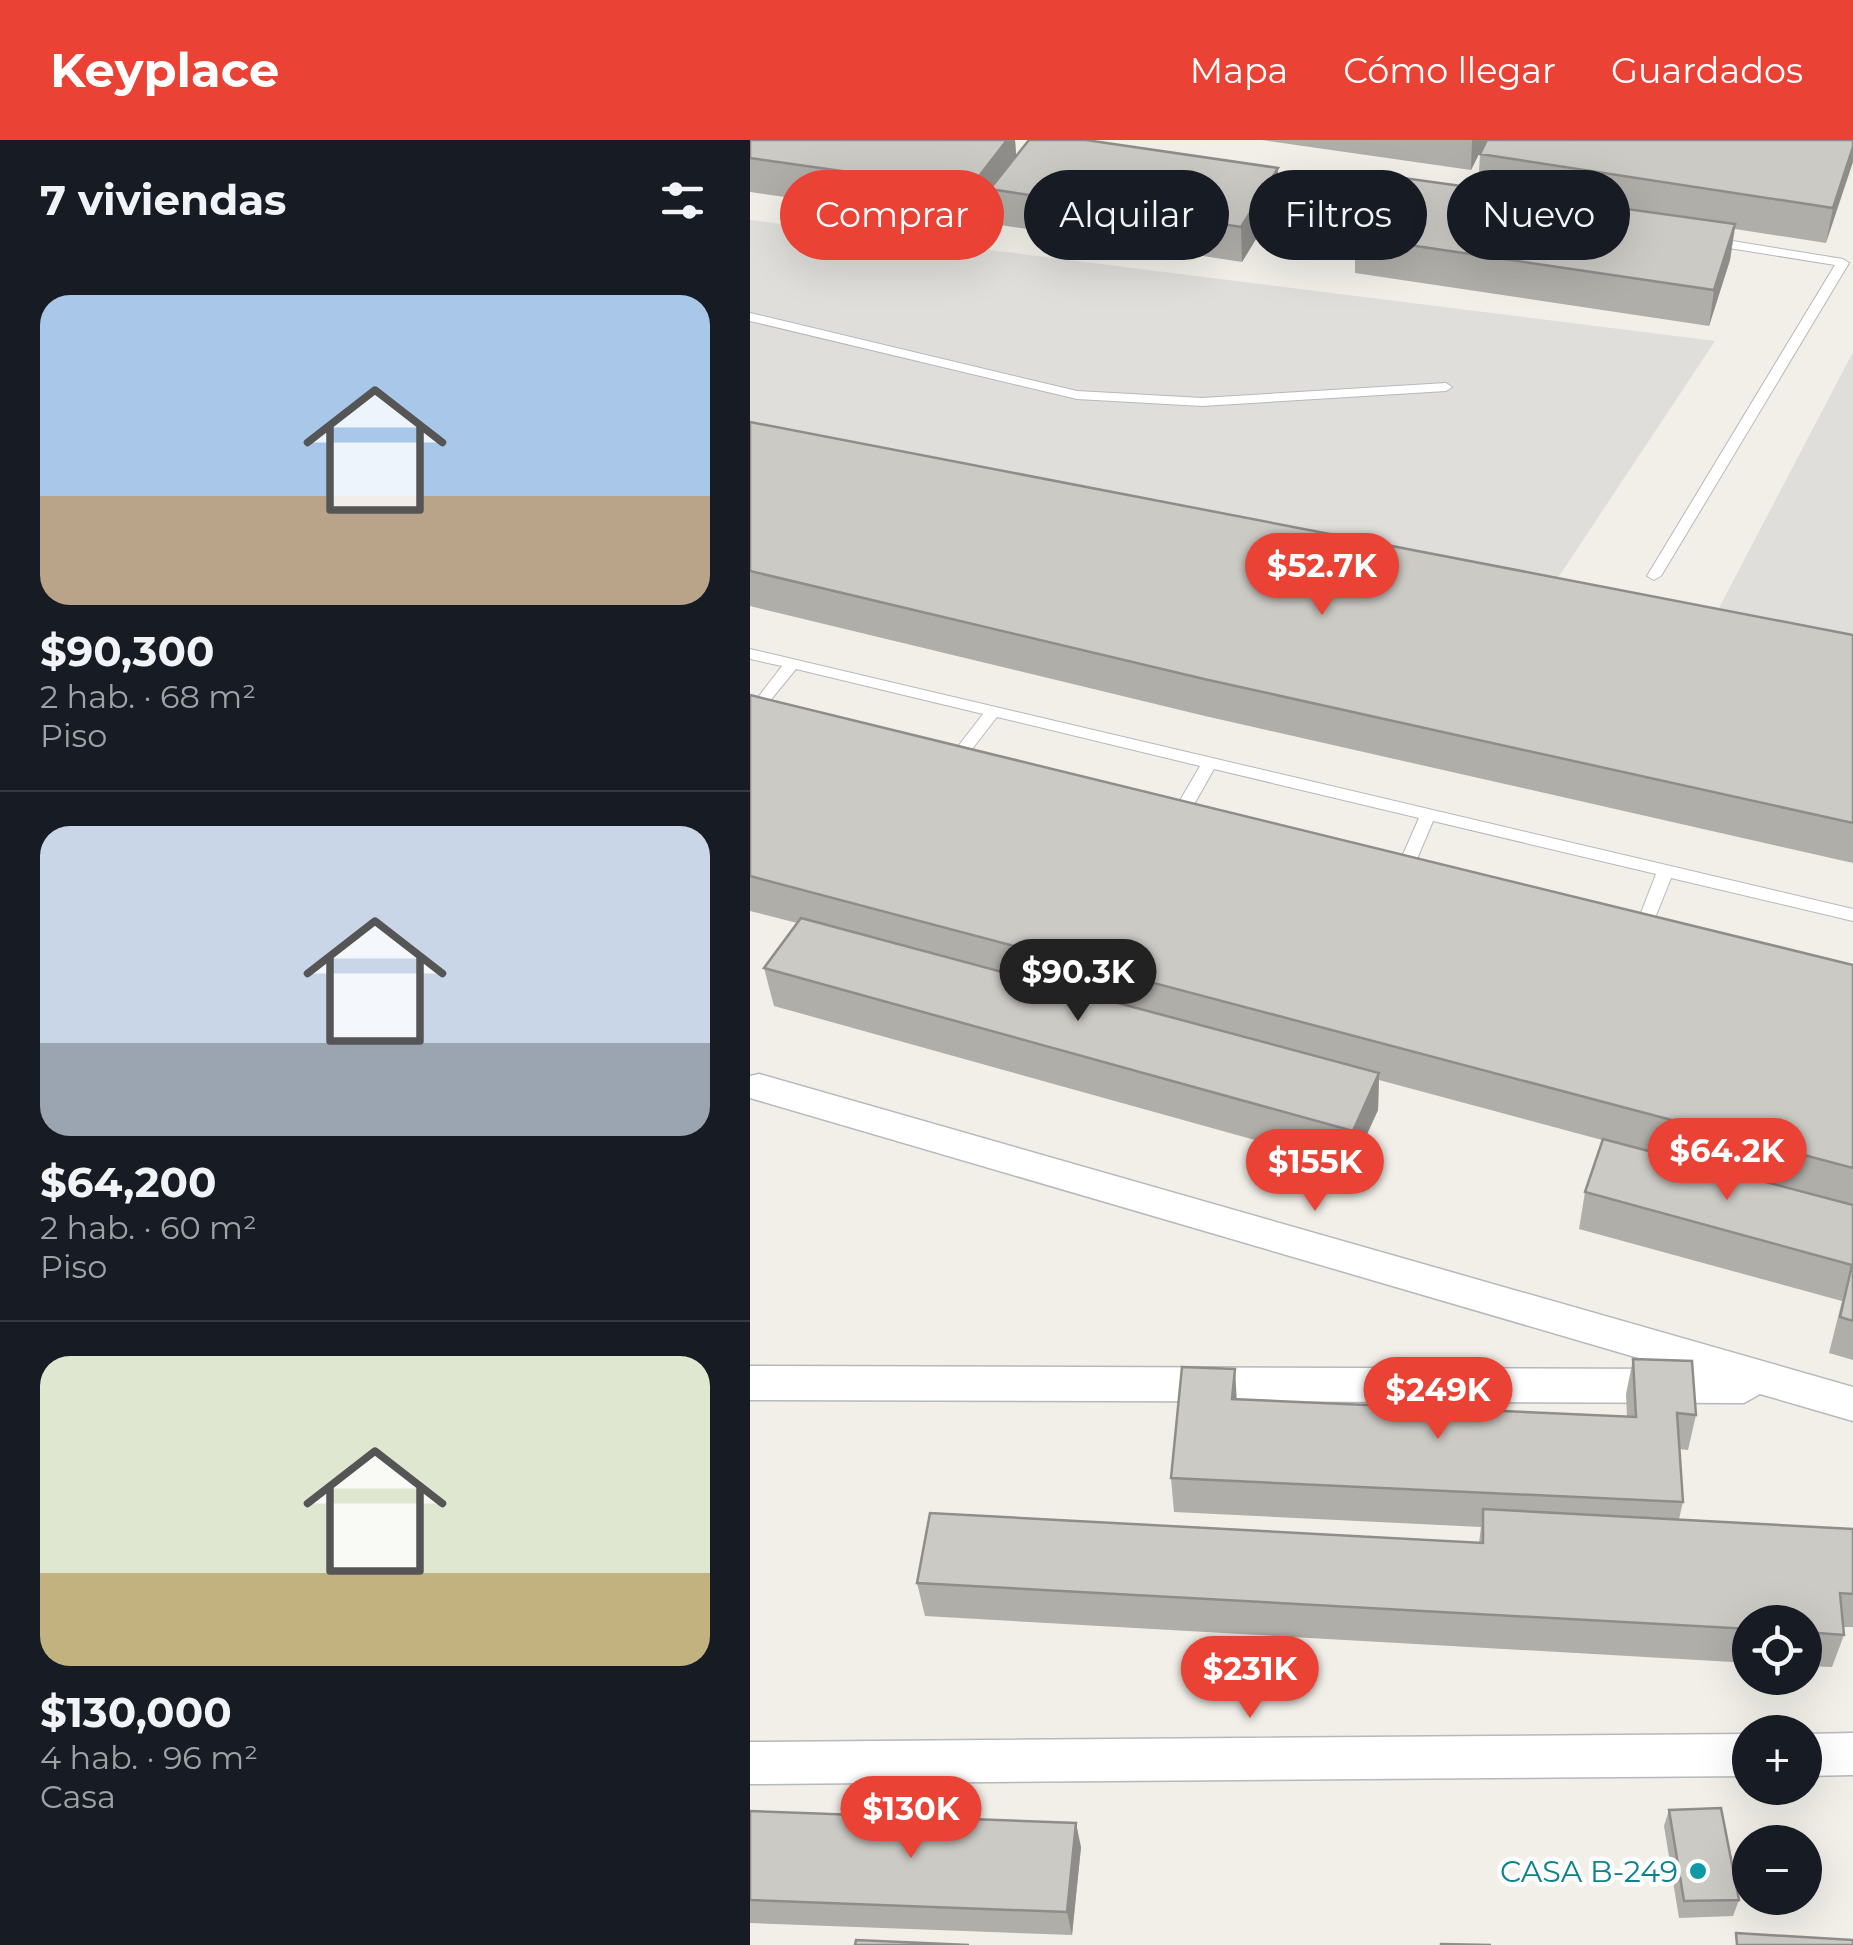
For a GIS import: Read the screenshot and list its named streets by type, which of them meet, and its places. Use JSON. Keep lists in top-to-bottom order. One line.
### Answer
{"places":["CASA B-249"],"page":{"header":"Keyplace","nav":["Mapa","Cómo llegar","Guardados"],"heading":"7 viviendas","chip":["Comprar","Alquilar","Filtros","Nuevo"],"list":[{"name":"$90,300","note":"2 hab. · 68 m² · Piso"},{"name":"$64,200","note":"2 hab. · 60 m² · Piso"},{"name":"$130,000","note":"4 hab. · 96 m² · Casa"}],"price":["$52.7K","$90.3K","$64.2K","$155K","$249K","$231K","$130K"],"map_buttons":["+","−"]}}
